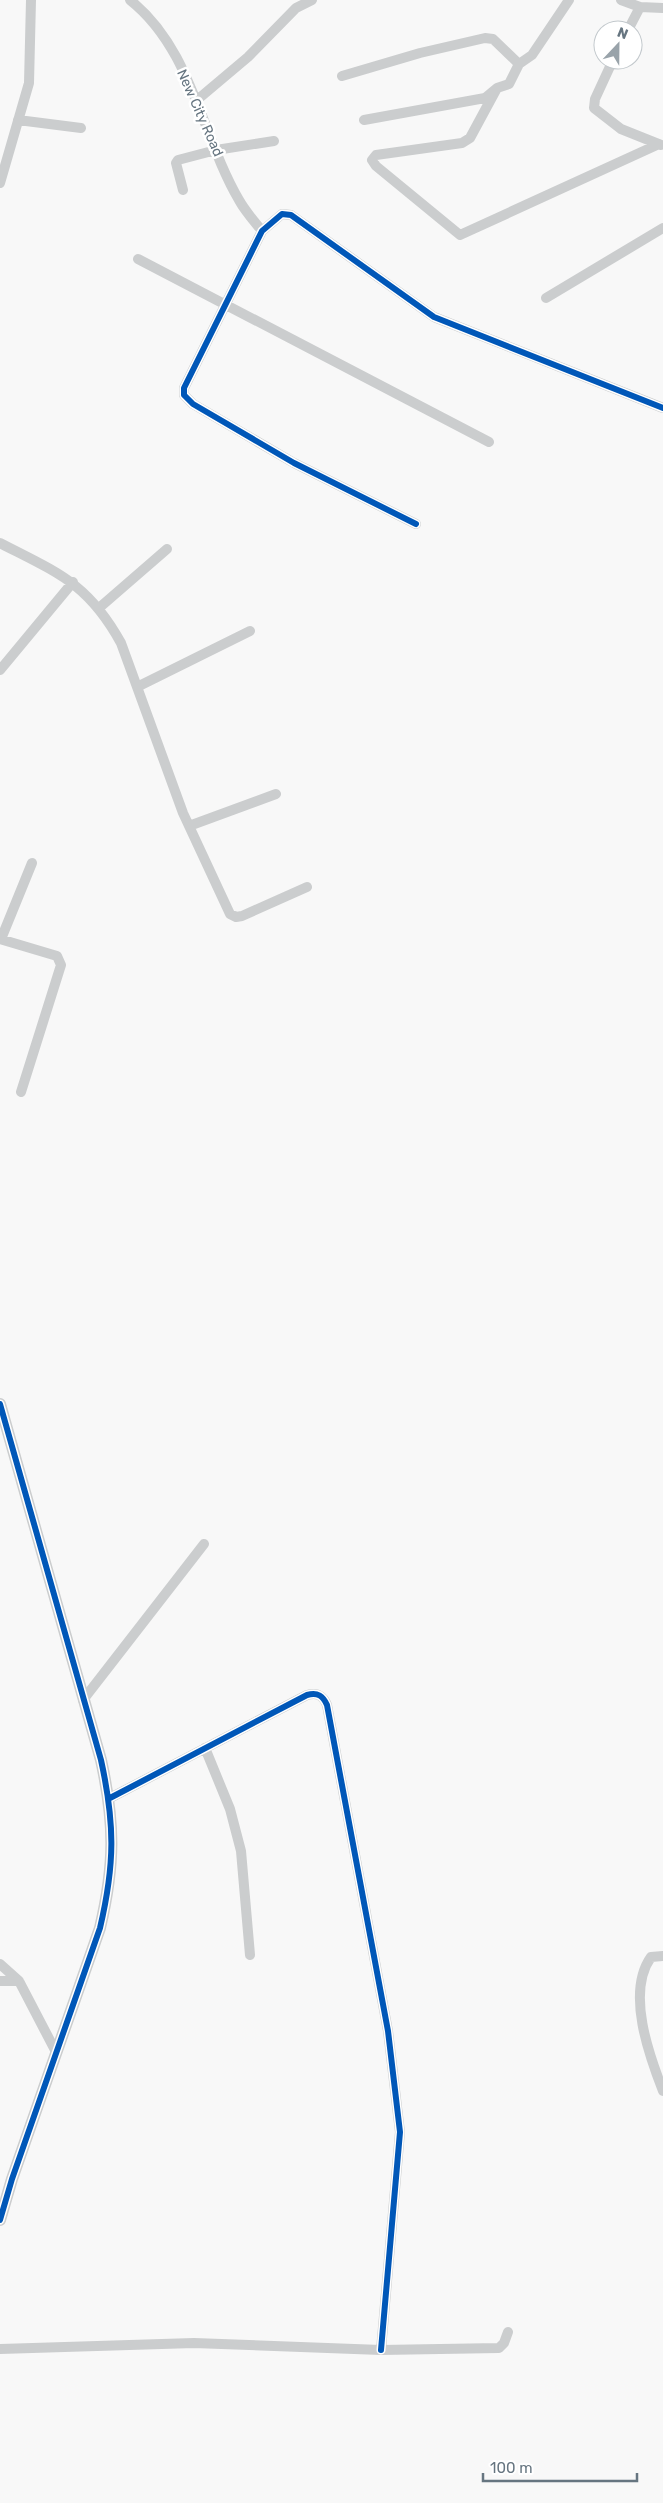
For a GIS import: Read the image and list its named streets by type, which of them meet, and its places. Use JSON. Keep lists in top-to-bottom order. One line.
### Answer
{"streets":{"street":["New City Road"]},"scale_bar":"100 m","north":"top"}
